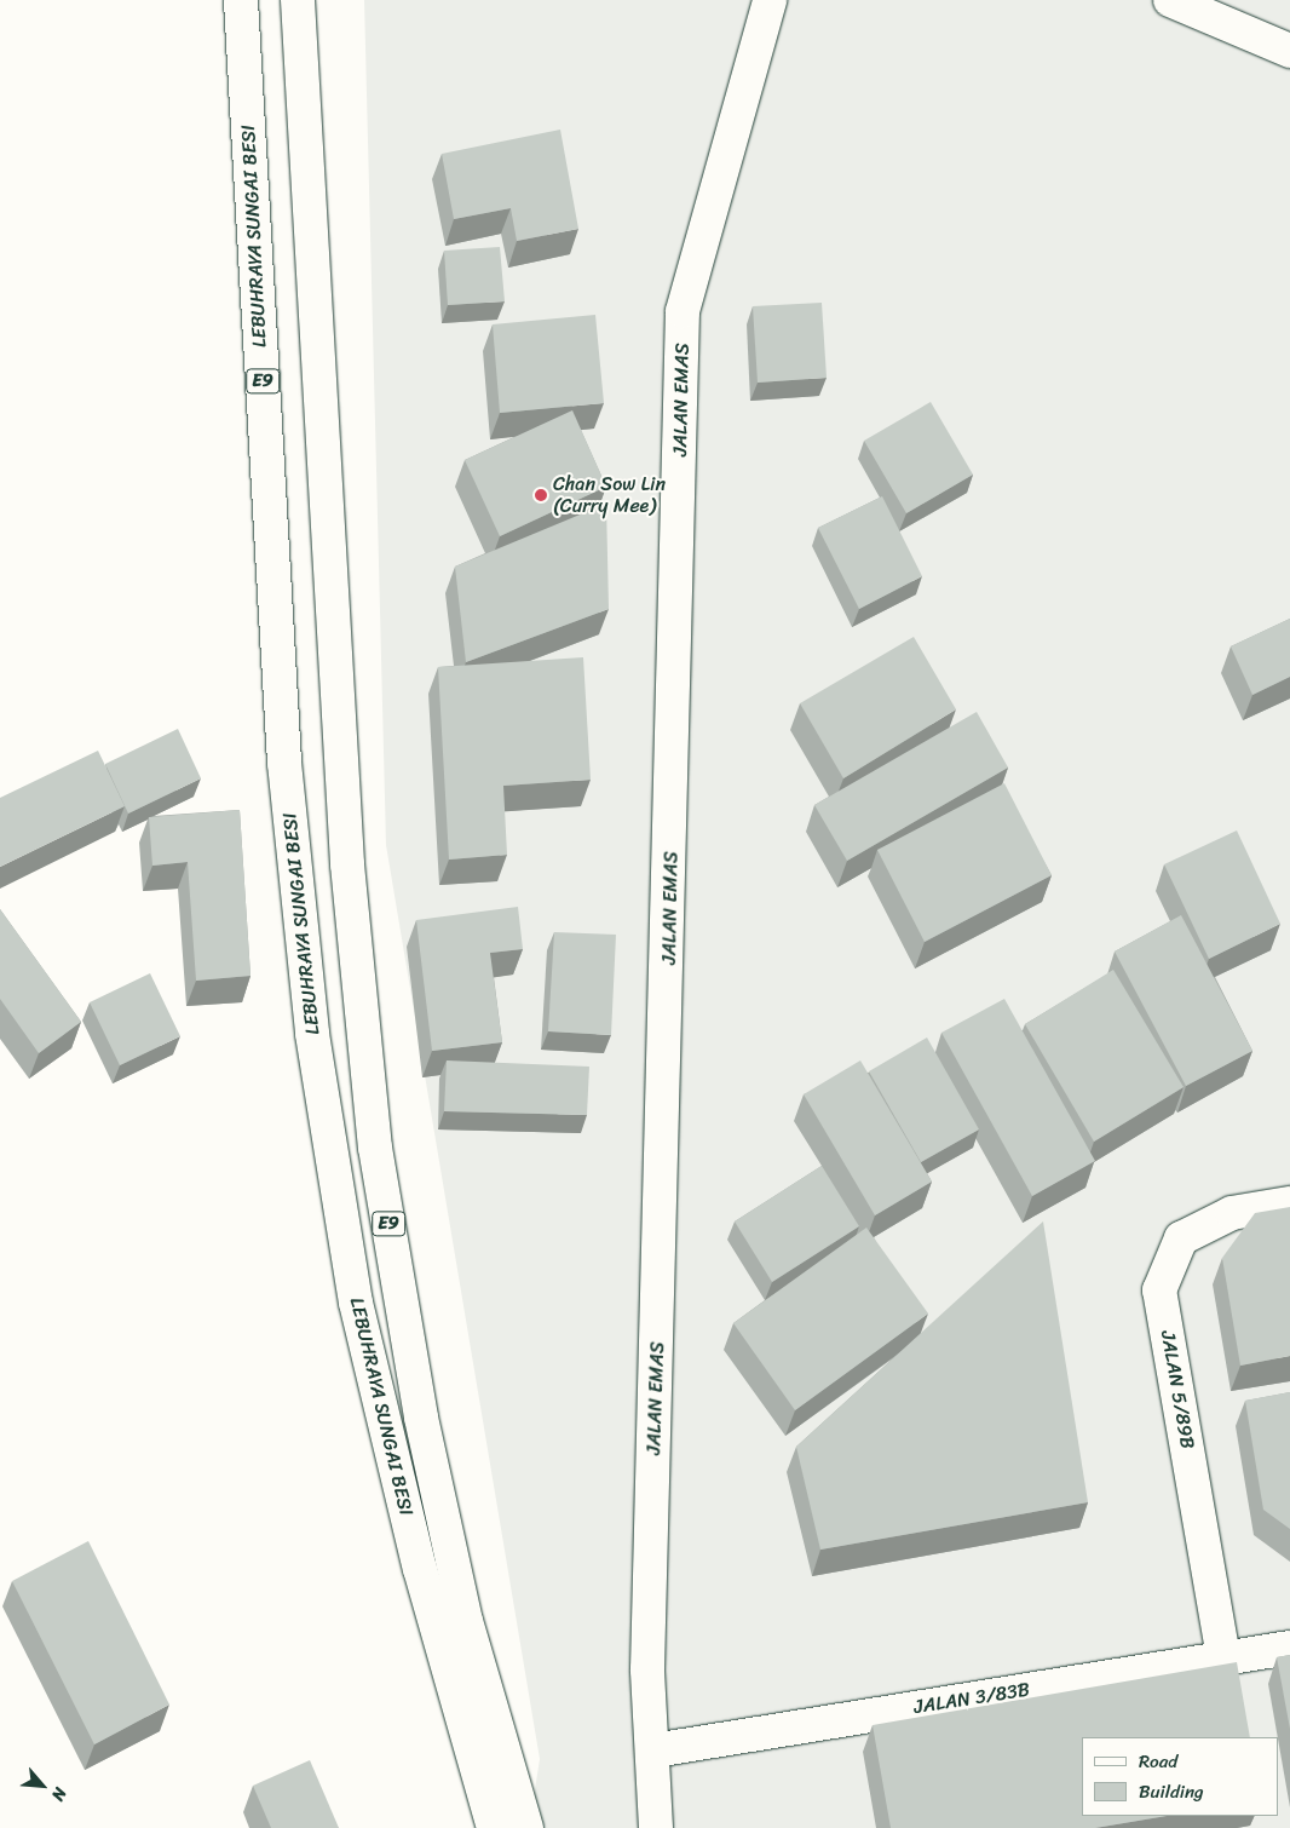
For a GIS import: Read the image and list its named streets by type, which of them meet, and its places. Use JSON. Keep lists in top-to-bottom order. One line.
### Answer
{"streets":{"main road":["LEBUHRAYA SUNGAI BESI","E9","JALAN EMAS","JALAN 5/89B","JALAN 3/83B"]},"crossings":[["JALAN EMAS","JALAN 3/83B"],["JALAN 5/89B","JALAN 3/83B"]],"places":["Chan Sow Lin (Curry Mee)"],"legend":["Road","Building"],"north":"bottom right"}
